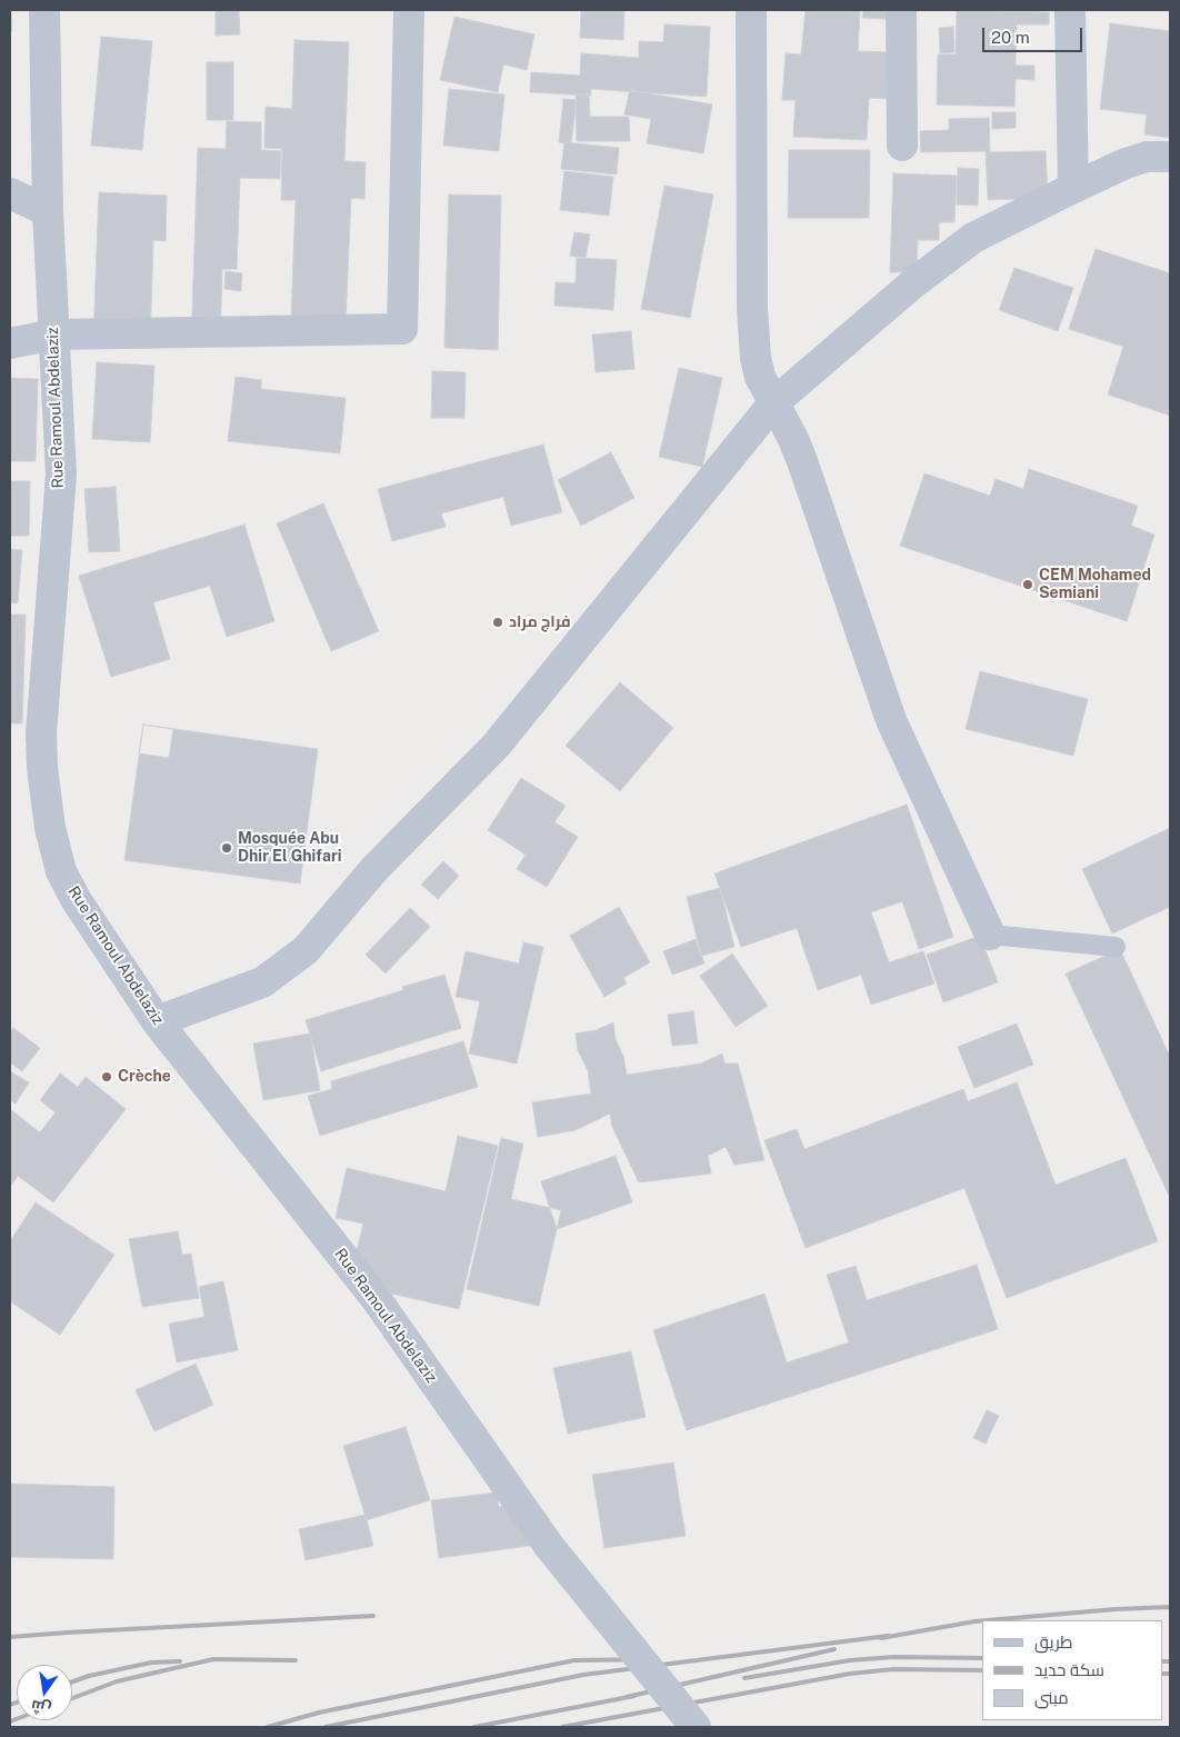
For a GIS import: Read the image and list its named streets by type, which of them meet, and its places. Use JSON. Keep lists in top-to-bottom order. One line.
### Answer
{"streets":{"street":["Rue Ramoul Abdelaziz"]},"places":["CEM Mohamed Semiani","فراج مراد","Mosquée Abu Dhir El Ghifari","Crèche"],"legend":["طريق","سكة حديد","مبنى"],"scale_bar":"20 m","north":"bottom"}
